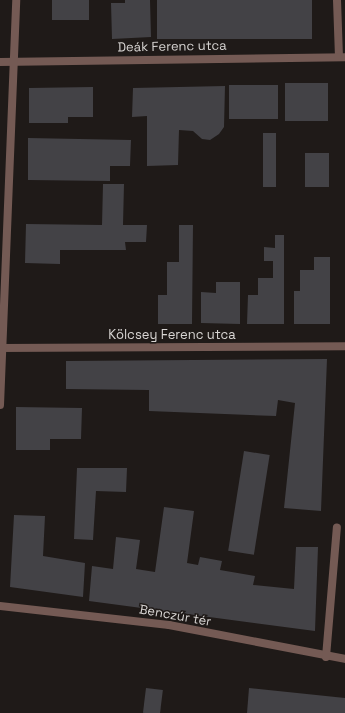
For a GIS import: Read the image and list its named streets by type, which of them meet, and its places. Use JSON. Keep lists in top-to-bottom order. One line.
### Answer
{"streets":{"street":["Deák Ferenc utca","Kölcsey Ferenc utca","Benczúr tér"]}}
